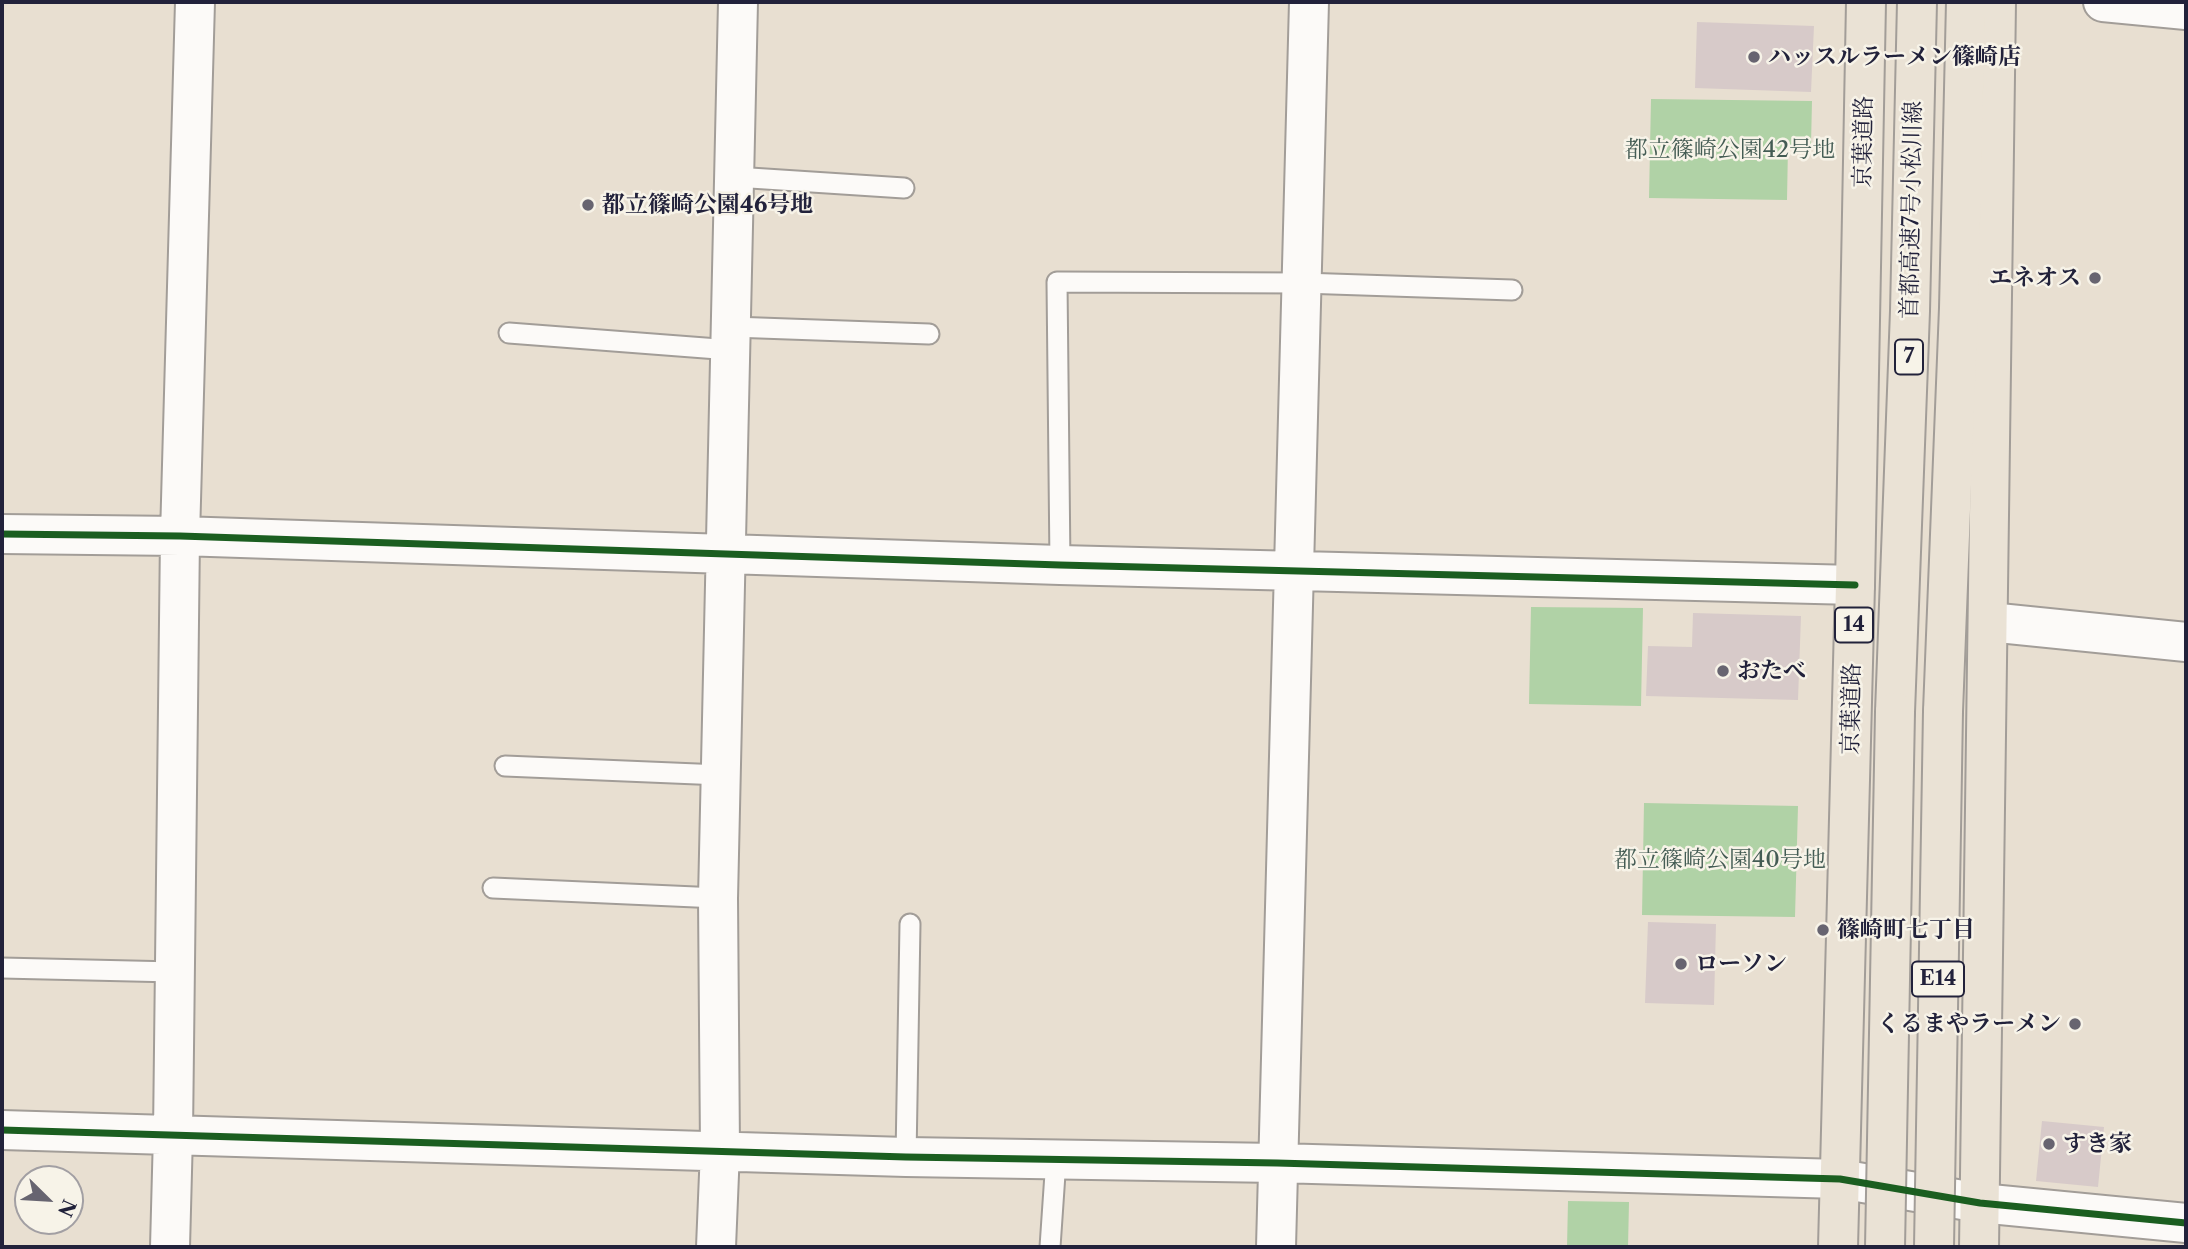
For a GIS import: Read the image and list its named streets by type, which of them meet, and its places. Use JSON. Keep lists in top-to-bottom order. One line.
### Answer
{"streets":{"highway":["京葉道路","首都高速7号小松川線","7","14","E14"]},"crossings":[["京葉道路","首都高速7号小松川線"],["7","E14"]],"parks":["都立篠崎公園42号地","都立篠崎公園40号地"],"places":["ハッスルラーメン篠崎店","都立篠崎公園46号地","エネオス","おたべ","篠崎町七丁目","ローソン","くるまやラーメン","すき家"],"north":"bottom right"}
